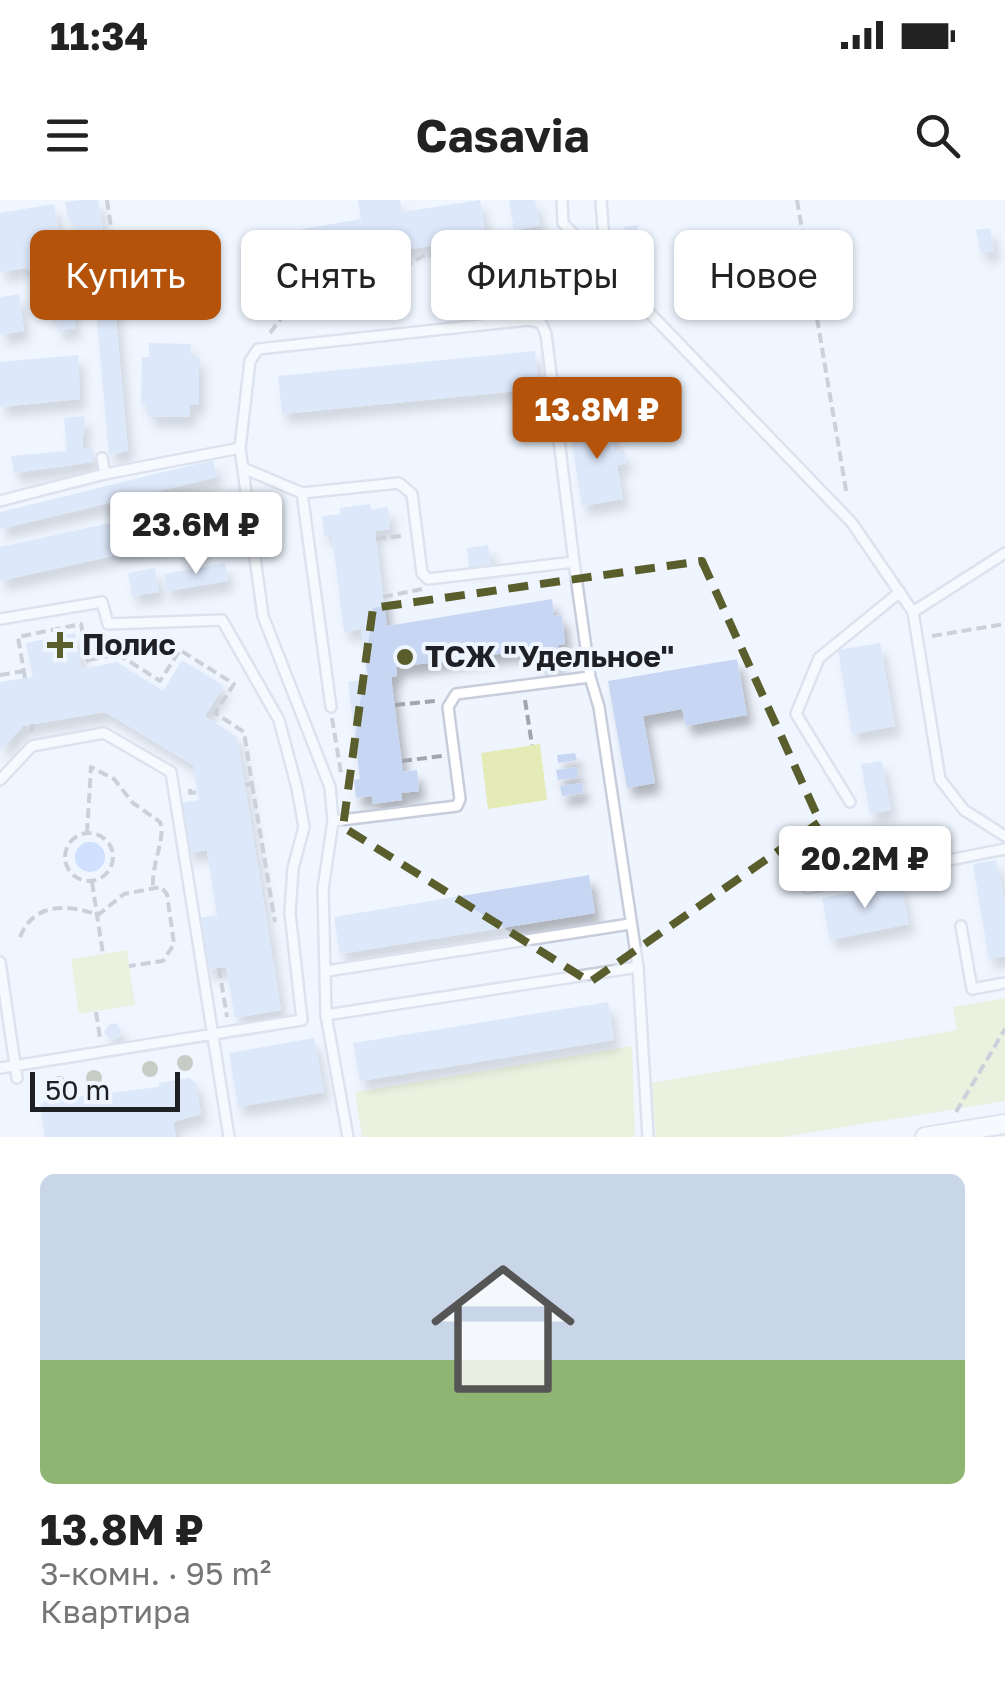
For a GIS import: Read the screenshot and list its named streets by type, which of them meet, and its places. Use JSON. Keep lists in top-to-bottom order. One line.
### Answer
{"places":{"health":["Полис"],"other":["ТСЖ \"Удельное\""]},"scale_bar":"50 m","page":{"status":"11:34","header":"Casavia","chip":["Купить","Снять","Фильтры","Новое"],"price":["13.8M ₽","23.6M ₽","20.2M ₽"],"scale":"50 m","list":[{"name":"13.8M ₽","note":"3-комн. · 95 m² · Квартира"}]}}
